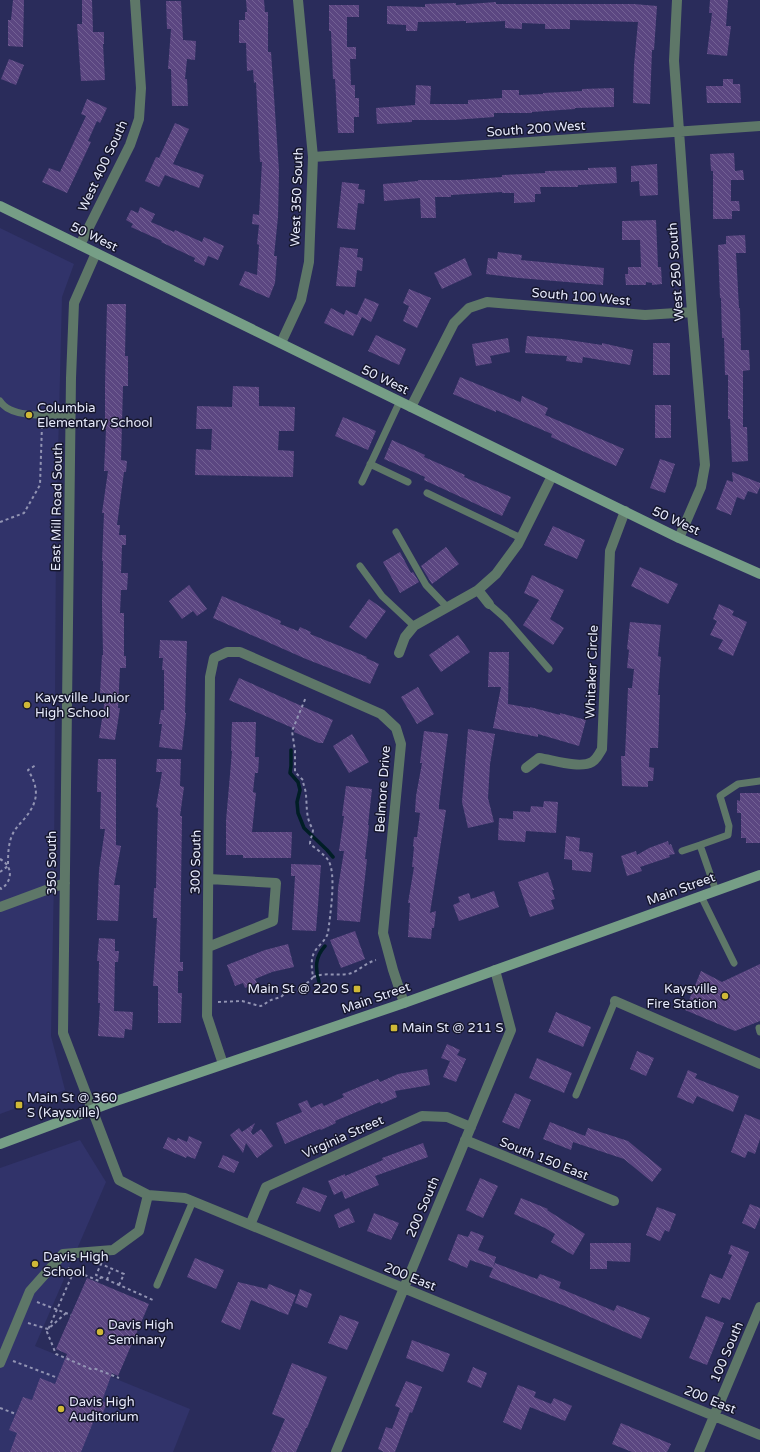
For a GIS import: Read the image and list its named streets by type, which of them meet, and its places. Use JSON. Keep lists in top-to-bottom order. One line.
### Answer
{"streets":{"street":["South 200 West","West 400 South","West 350 South","50 West","West 250 South","South 100 West","East Mill Road South","Whitaker Circle","Belmore Drive","300 South","350 South","Main Street","Virginia Street","South 150 East","200 South","200 East","100 South"]},"crossings":[["South 200 West","West 350 South"],["South 200 West","West 250 South"],["West 400 South","50 West"],["West 350 South","50 West"],["50 West","West 250 South"],["50 West","South 100 West"],["50 West","East Mill Road South"],["50 West","Whitaker Circle"],["West 250 South","South 100 West"],["East Mill Road South","350 South"],["Belmore Drive","300 South"],["Belmore Drive","Main Street"],["300 South","Main Street"],["350 South","Main Street"],["350 South","200 East"],["Main Street","200 South"],["Main Street","200 East"],["Virginia Street","200 South"],["Virginia Street","200 East"],["South 150 East","200 South"],["200 South","200 East"],["200 East","100 South"]],"places":{"other":["Columbia Elementary School","Kaysville Junior High School","Kaysville Fire Station","Davis High School","Davis High Seminary","Davis High Auditorium"],"transit":["Main St @ 220 S","Main St @ 211 S","Main St @ 360 S (Kaysville)"]}}
